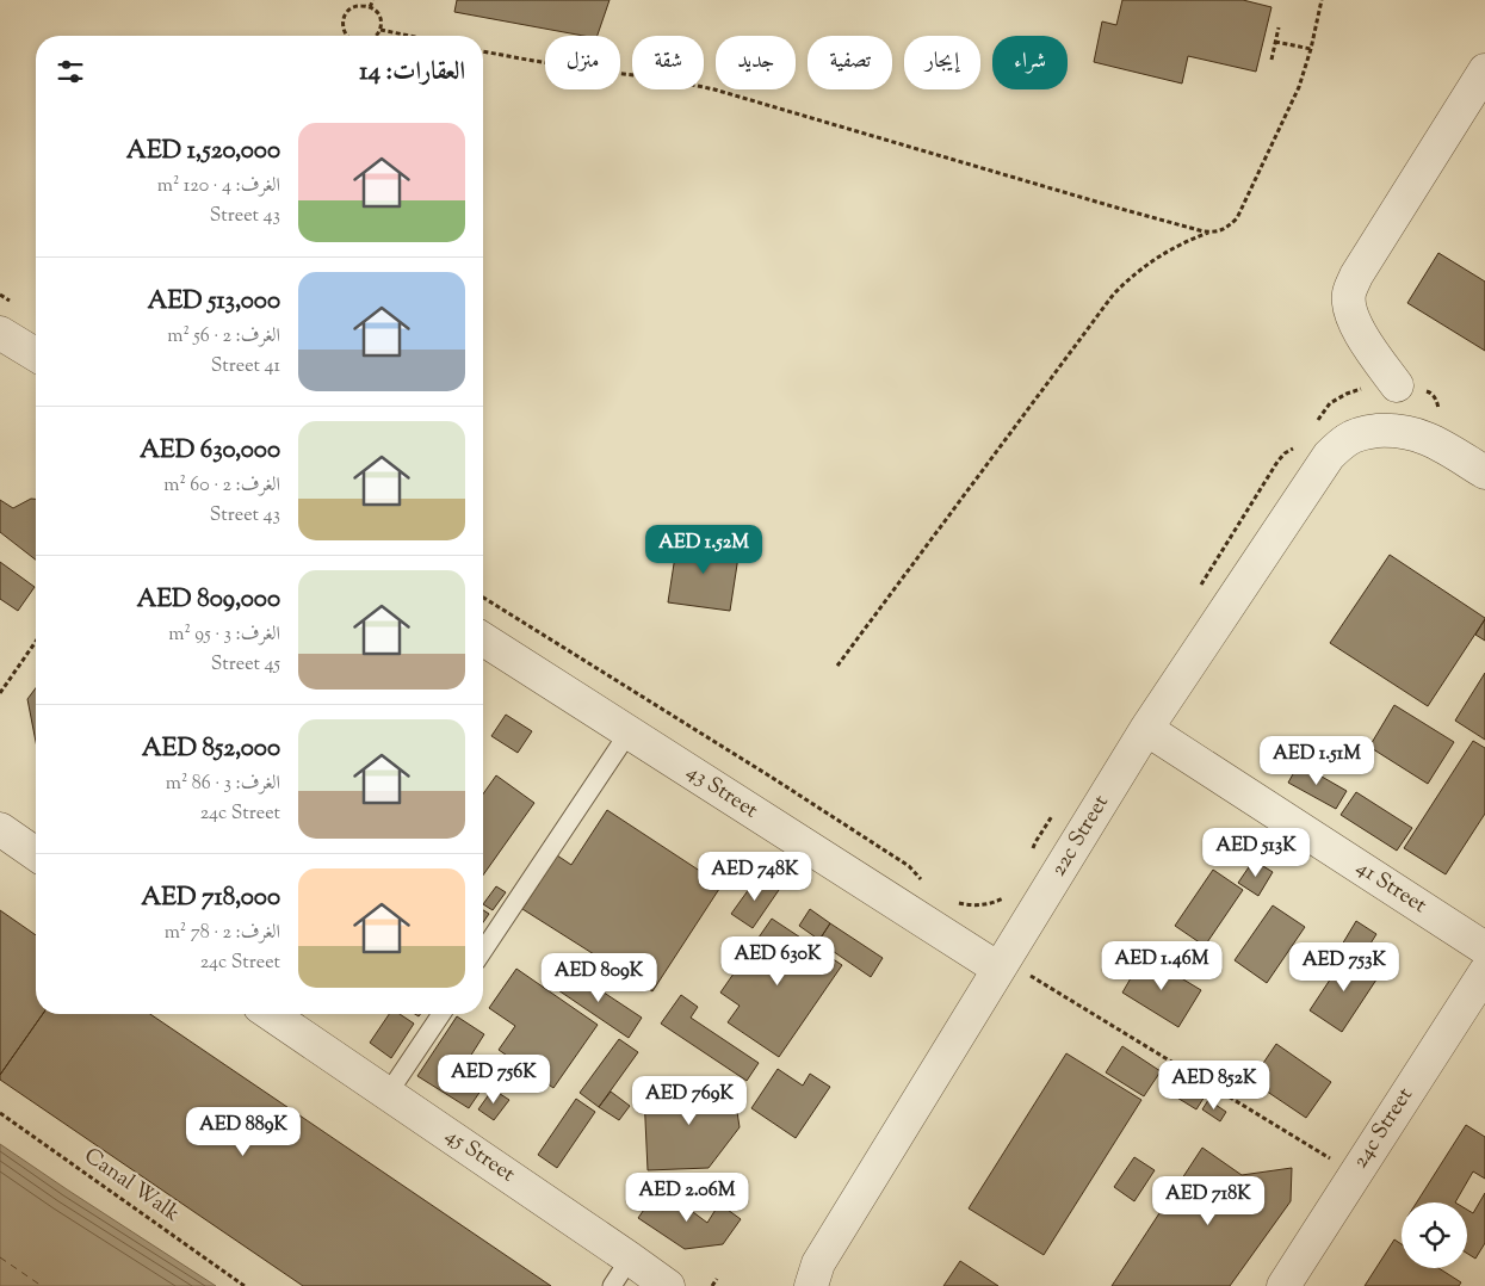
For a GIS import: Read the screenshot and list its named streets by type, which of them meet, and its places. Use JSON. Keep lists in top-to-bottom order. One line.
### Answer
{"streets":{"street":["43 Street","22c Street","41 Street","24c Street","45 Street"],"path":["Canal Walk"]},"crossings":[["43 Street","22c Street"],["22c Street","41 Street"]],"page":{"chip":["شراء","إيجار","تصفية","جديد","شقة","منزل"],"heading":"العقارات: 14","list":[{"name":"AED 1,520,000","note":"الغرف: 4 · 120 m² · 43 Street"},{"name":"AED 513,000","note":"الغرف: 2 · 56 m² · 41 Street"},{"name":"AED 630,000","note":"الغرف: 2 · 60 m² · 43 Street"},{"name":"AED 809,000","note":"الغرف: 3 · 95 m² · 45 Street"},{"name":"AED 852,000","note":"الغرف: 3 · 86 m² · 24c Street"},{"name":"AED 718,000","note":"الغرف: 2 · 78 m² · 24c Street"}],"price":["AED 1.52M","AED 1.51M","AED 513K","AED 748K","AED 630K","AED 1.46M","AED 753K","AED 809K","AED 756K","AED 852K","AED 769K","AED 889K","AED 2.06M","AED 718K"]}}
